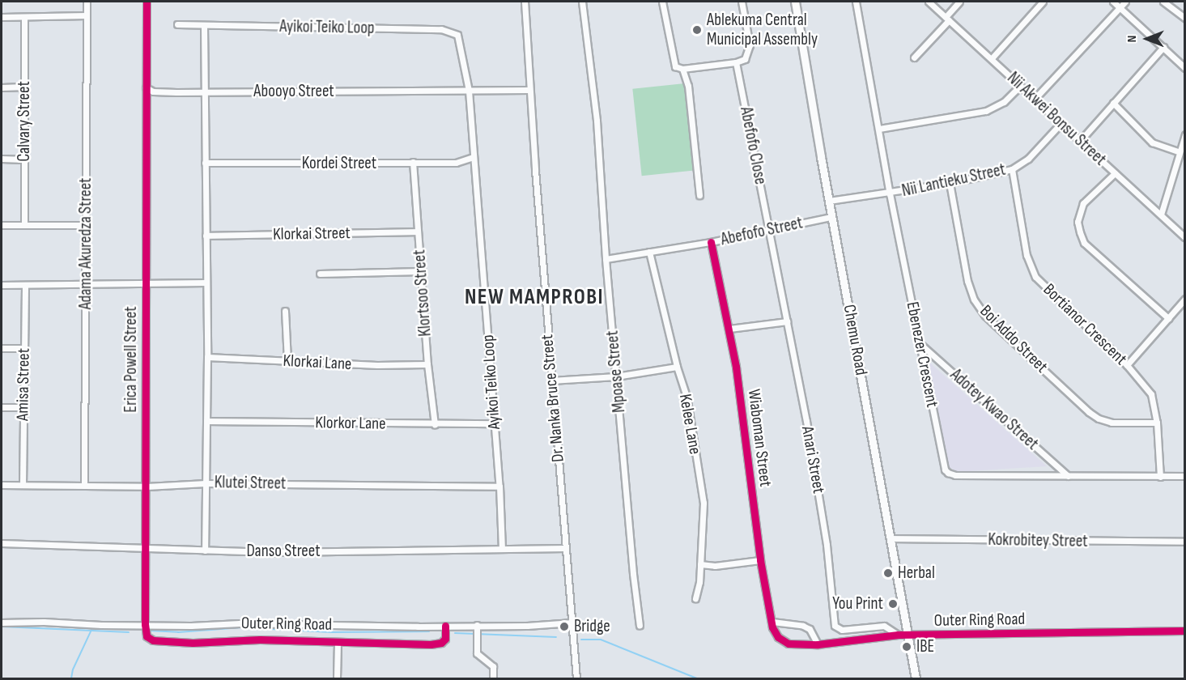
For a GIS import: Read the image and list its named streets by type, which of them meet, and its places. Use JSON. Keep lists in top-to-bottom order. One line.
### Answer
{"streets":{"street":["Ayikoi Teiko Loop","Abooyo Street","Nii Akwei Bonsu Street","Calvary Street","Abefofo Close","Kordei Street","Nii Lantieku Street","Abefofo Street","Klorkai Street","Adama Akuredza Street","Klortsoo Street","Bortianor Crescent","Boi Addo Street","Chemu Road","Ebenezer Crescent","Erica Powell Street","Klorkai Lane","Mpoase Street","Amisa Street","Dr. Nanka Bruce Street","Adotey Kwao Street","Klorkor Lane","Kelee Lane","Wiaboman Street","Anari Street","Klutei Street","Kokrobitey Street","Danso Street","Outer Ring Road"]},"crossings":[["Ayikoi Teiko Loop","Abooyo Street"],["Ayikoi Teiko Loop","Kordei Street"],["Ayikoi Teiko Loop","Klorkor Lane"],["Ayikoi Teiko Loop","Klutei Street"],["Ayikoi Teiko Loop","Danso Street"],["Abooyo Street","Erica Powell Street"],["Abooyo Street","Dr. Nanka Bruce Street"],["Nii Akwei Bonsu Street","Nii Lantieku Street"],["Abefofo Close","Abefofo Street"],["Abefofo Close","Anari Street"],["Kordei Street","Klortsoo Street"],["Nii Lantieku Street","Bortianor Crescent"],["Nii Lantieku Street","Boi Addo Street"],["Nii Lantieku Street","Chemu Road"],["Nii Lantieku Street","Ebenezer Crescent"],["Abefofo Street","Chemu Road"],["Abefofo Street","Mpoase Street"],["Abefofo Street","Kelee Lane"],["Abefofo Street","Wiaboman Street"],["Abefofo Street","Anari Street"],["Klorkai Street","Klortsoo Street"],["Adama Akuredza Street","Klutei Street"],["Klortsoo Street","Klorkai Lane"],["Klortsoo Street","Klorkor Lane"],["Bortianor Crescent","Boi Addo Street"],["Bortianor Crescent","Ebenezer Crescent"],["Chemu Road","Kokrobitey Street"],["Chemu Road","Outer Ring Road"],["Ebenezer Crescent","Adotey Kwao Street"],["Erica Powell Street","Klutei Street"],["Erica Powell Street","Danso Street"],["Erica Powell Street","Outer Ring Road"],["Amisa Street","Klutei Street"],["Dr. Nanka Bruce Street","Danso Street"],["Dr. Nanka Bruce Street","Outer Ring Road"],["Wiaboman Street","Outer Ring Road"],["Anari Street","Outer Ring Road"]],"districts":["NEW MAMPROBI"],"places":["Ablekuma Central Municipal Assembly","Herbal","You Print","Bridge","IBE"],"north":"left"}
